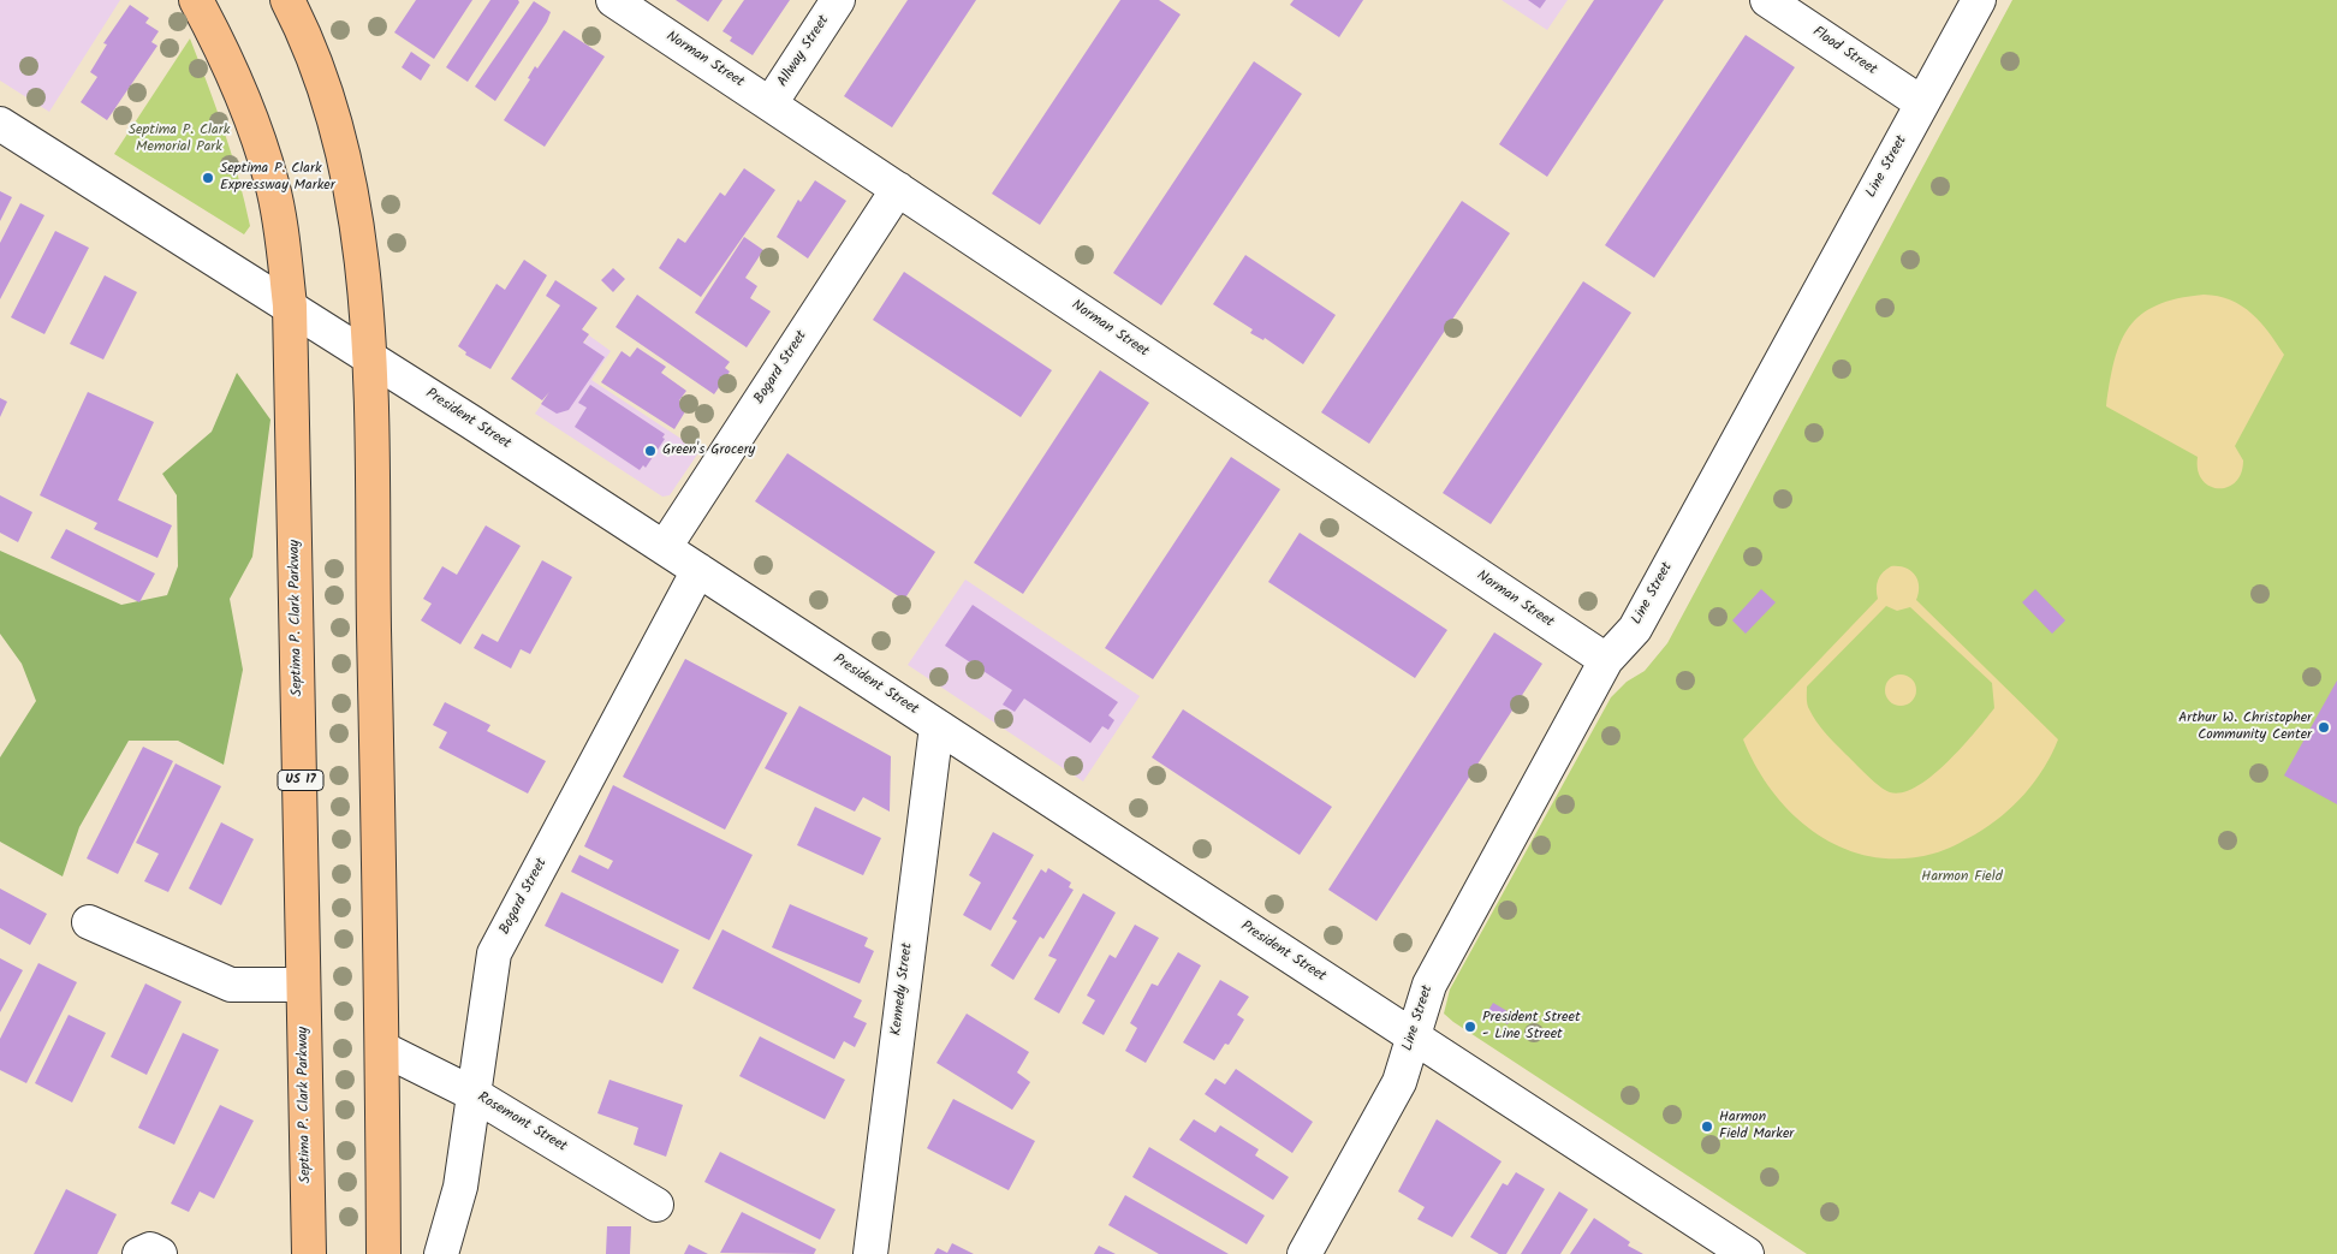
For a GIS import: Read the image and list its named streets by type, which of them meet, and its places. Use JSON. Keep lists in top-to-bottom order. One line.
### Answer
{"streets":{"highway":["Septima P. Clark Parkway","US 17"],"street":["Allway Street","Flood Street","Norman Street","Line Street","Bogard Street","President Street","Kennedy Street","Rosemont Street"]},"crossings":[["Allway Street","Norman Street"],["Flood Street","Line Street"],["Norman Street","Line Street"],["Norman Street","Bogard Street"],["Line Street","President Street"],["Bogard Street","President Street"],["Bogard Street","Rosemont Street"],["President Street","Septima P. Clark Parkway"],["President Street","Kennedy Street"]],"parks":["Septima P. Clark Memorial Park","Harmon Field"],"places":["Septima P. Clark Expressway Marker","Green's Grocery","Arthur W. Christopher Community Center","President Street - Line Street","Harmon Field Marker"]}
